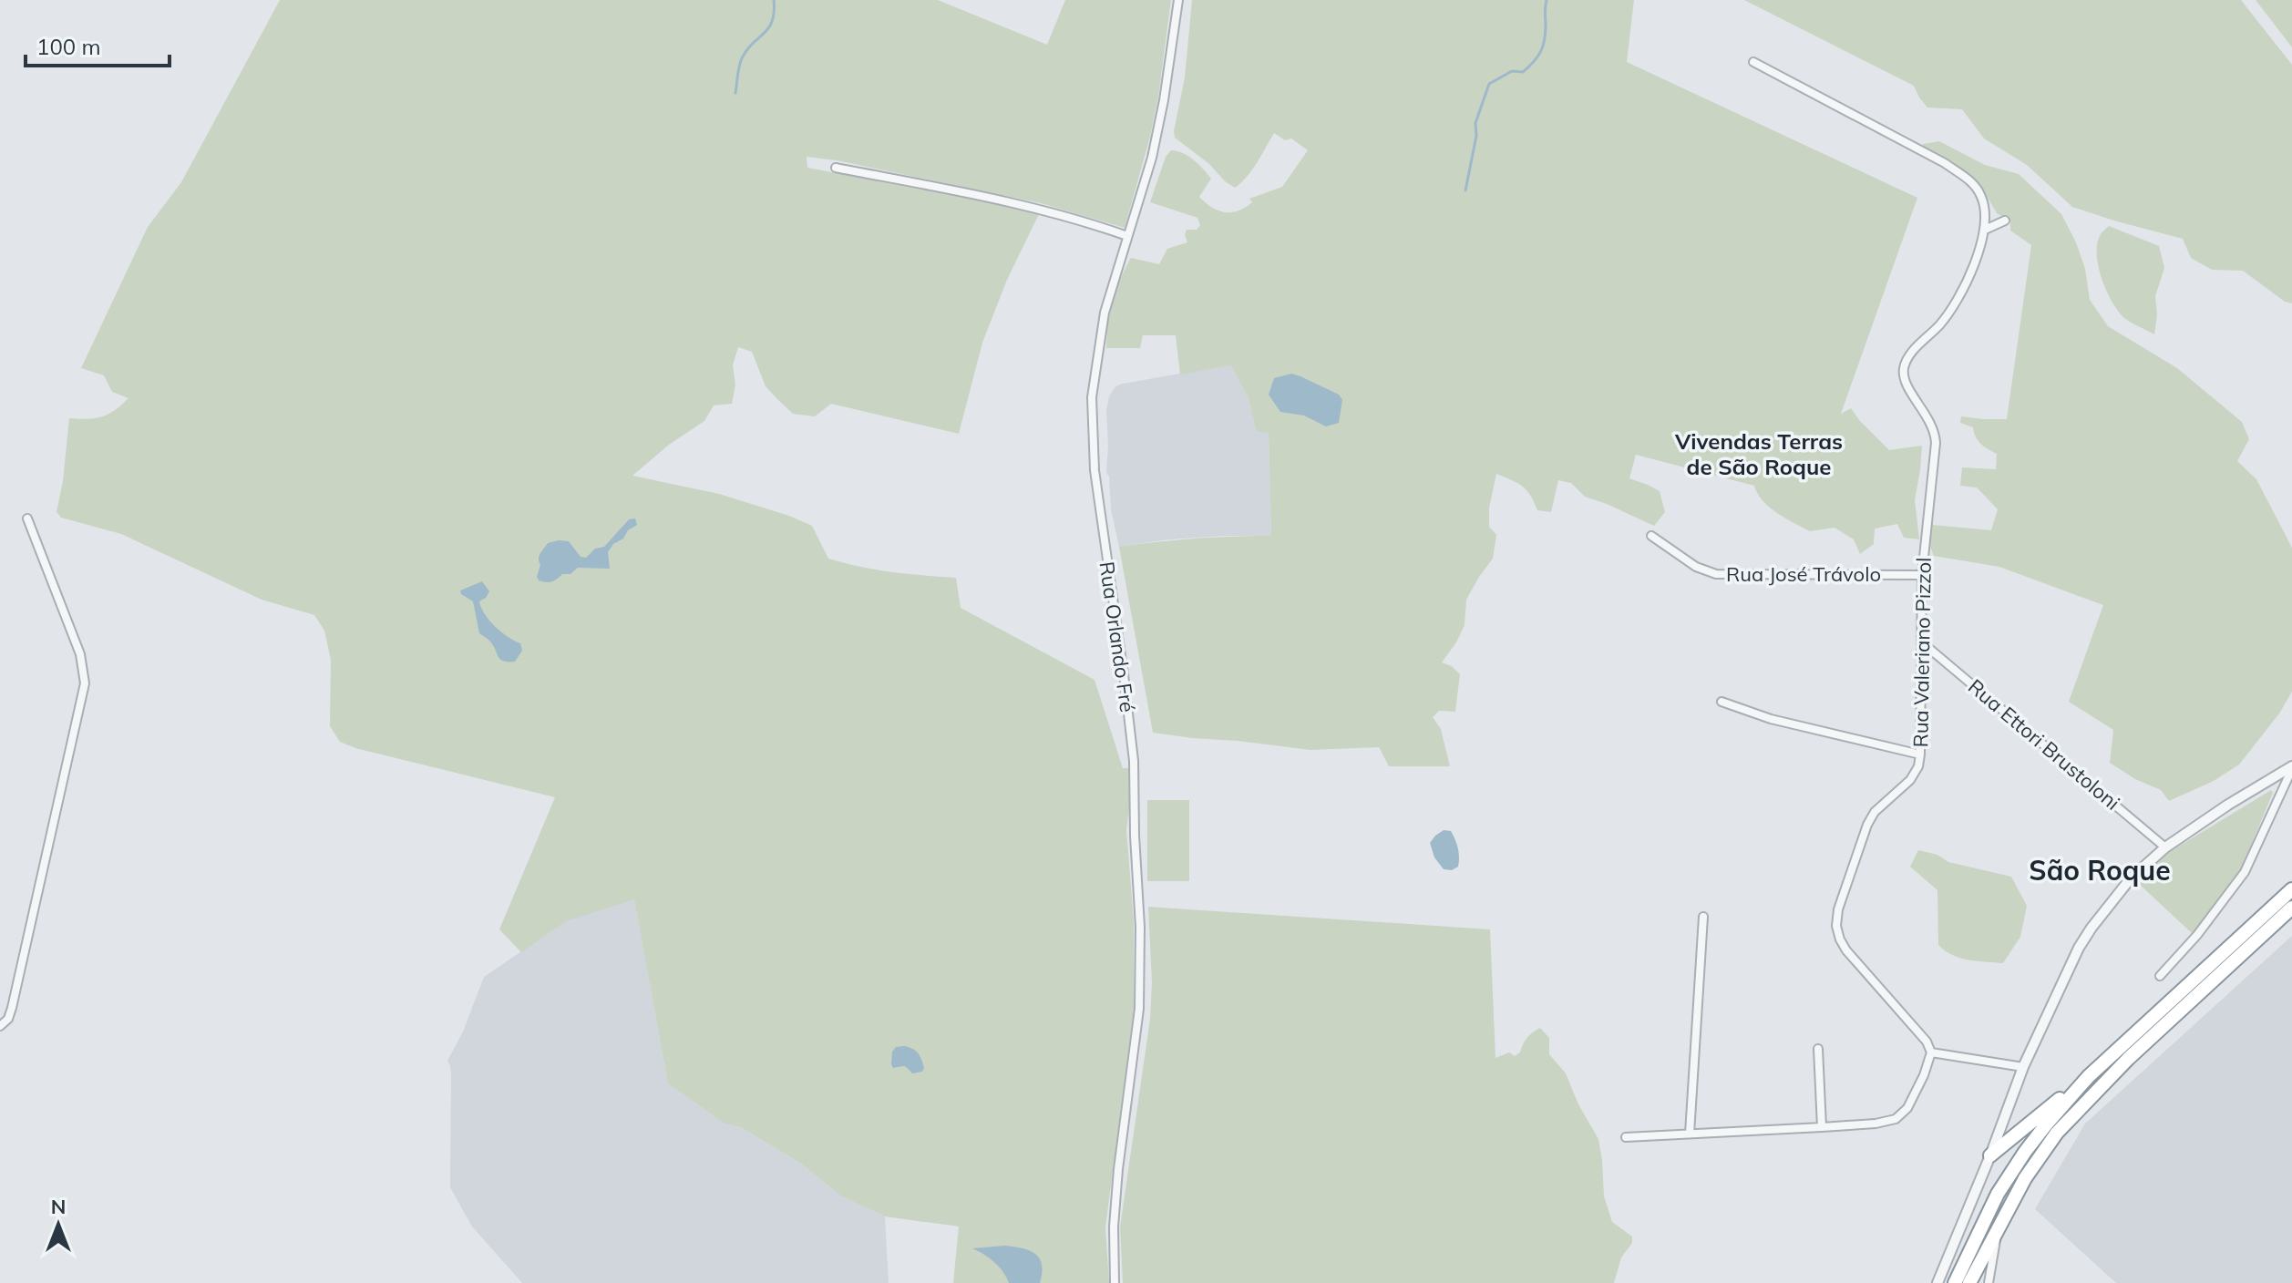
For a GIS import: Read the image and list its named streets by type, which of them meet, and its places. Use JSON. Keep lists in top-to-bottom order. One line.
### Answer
{"streets":{"street":["Rua José Trávolo","Rua Orlando Fré","Rua Valeriano Pizzol","Rua Ettori Brustoloni"]},"crossings":[["Rua José Trávolo","Rua Valeriano Pizzol"],["Rua Valeriano Pizzol","Rua Ettori Brustoloni"]],"districts":["Vivendas Terras de São Roque","São Roque"],"scale_bar":"100 m","north":"top"}
